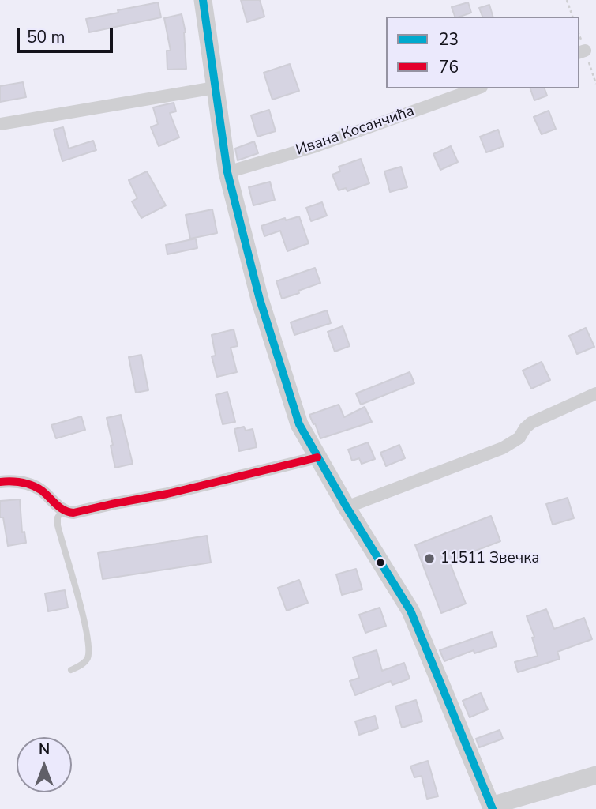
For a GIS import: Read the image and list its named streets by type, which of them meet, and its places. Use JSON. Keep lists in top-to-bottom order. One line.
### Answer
{"streets":{"street":["Ивана Косанчића"]},"places":["11511 Звечка"],"lines":["transit line 23","transit line 76"],"legend":["23","76"],"scale_bar":"50 m","north":"top"}
